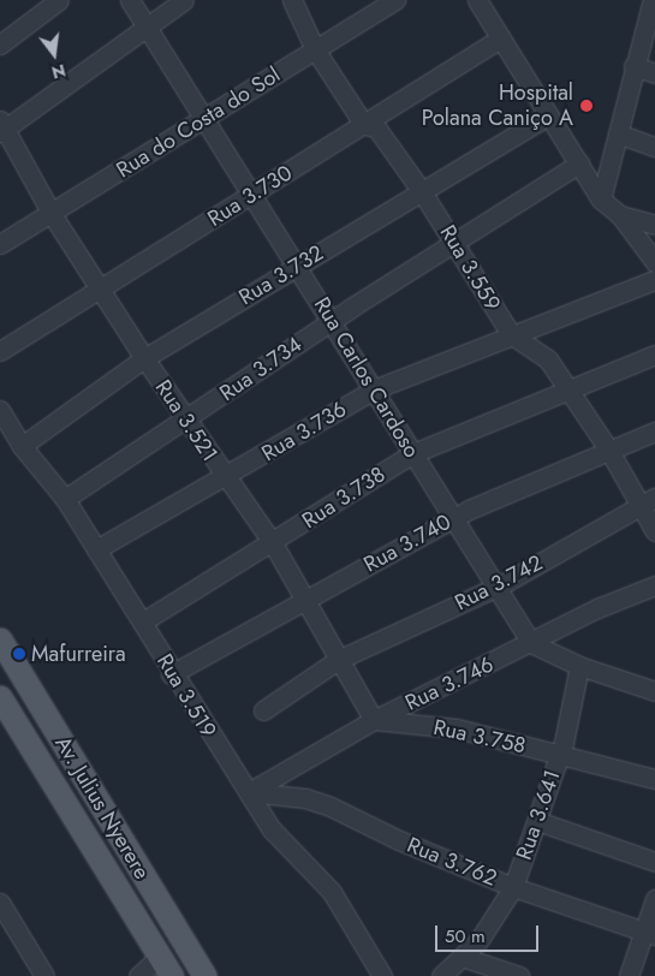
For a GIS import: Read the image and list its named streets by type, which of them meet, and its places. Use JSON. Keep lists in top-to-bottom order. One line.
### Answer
{"streets":{"main road":["Av. Julius Nyerere"],"street":["Rua do Costa do Sol","Rua 3.730","Rua 3.559","Rua 3.732","Rua 3.734","Rua Carlos Cardoso","Rua 3.521","Rua 3.736","Rua 3.738","Rua 3.740","Rua 3.742","Rua 3.746","Rua 3.519","Rua 3.758","Rua 3.641","Rua 3.762"]},"crossings":[["Rua do Costa do Sol","Rua 3.559"],["Rua do Costa do Sol","Rua Carlos Cardoso"],["Rua do Costa do Sol","Rua 3.521"],["Rua 3.730","Rua 3.559"],["Rua 3.730","Rua Carlos Cardoso"],["Rua 3.730","Rua 3.521"],["Rua 3.559","Rua 3.732"],["Rua 3.559","Rua 3.734"],["Rua 3.559","Rua 3.736"],["Rua 3.559","Rua 3.738"],["Rua 3.559","Rua 3.740"],["Rua 3.559","Rua 3.742"],["Rua 3.732","Rua Carlos Cardoso"],["Rua 3.732","Rua 3.521"],["Rua 3.732","Rua 3.519"],["Rua 3.734","Rua Carlos Cardoso"],["Rua 3.734","Rua 3.521"],["Rua 3.734","Rua 3.519"],["Rua Carlos Cardoso","Rua 3.736"],["Rua Carlos Cardoso","Rua 3.738"],["Rua Carlos Cardoso","Rua 3.740"],["Rua Carlos Cardoso","Rua 3.742"],["Rua Carlos Cardoso","Rua 3.746"],["Rua 3.521","Rua 3.736"],["Rua 3.521","Rua 3.738"],["Rua 3.521","Rua 3.740"],["Rua 3.521","Rua 3.742"],["Rua 3.521","Rua 3.746"],["Rua 3.521","Rua 3.758"],["Rua 3.736","Rua 3.519"],["Rua 3.738","Rua 3.519"],["Rua 3.740","Rua 3.519"],["Rua 3.746","Rua 3.519"],["Rua 3.746","Rua 3.758"],["Rua 3.746","Rua 3.762"],["Rua 3.519","Rua 3.762"],["Rua 3.758","Rua 3.641"],["Rua 3.641","Rua 3.762"]],"places":["Hospital Polana Caniço A","Mafurreira"],"scale_bar":"50 m","north":"bottom"}
